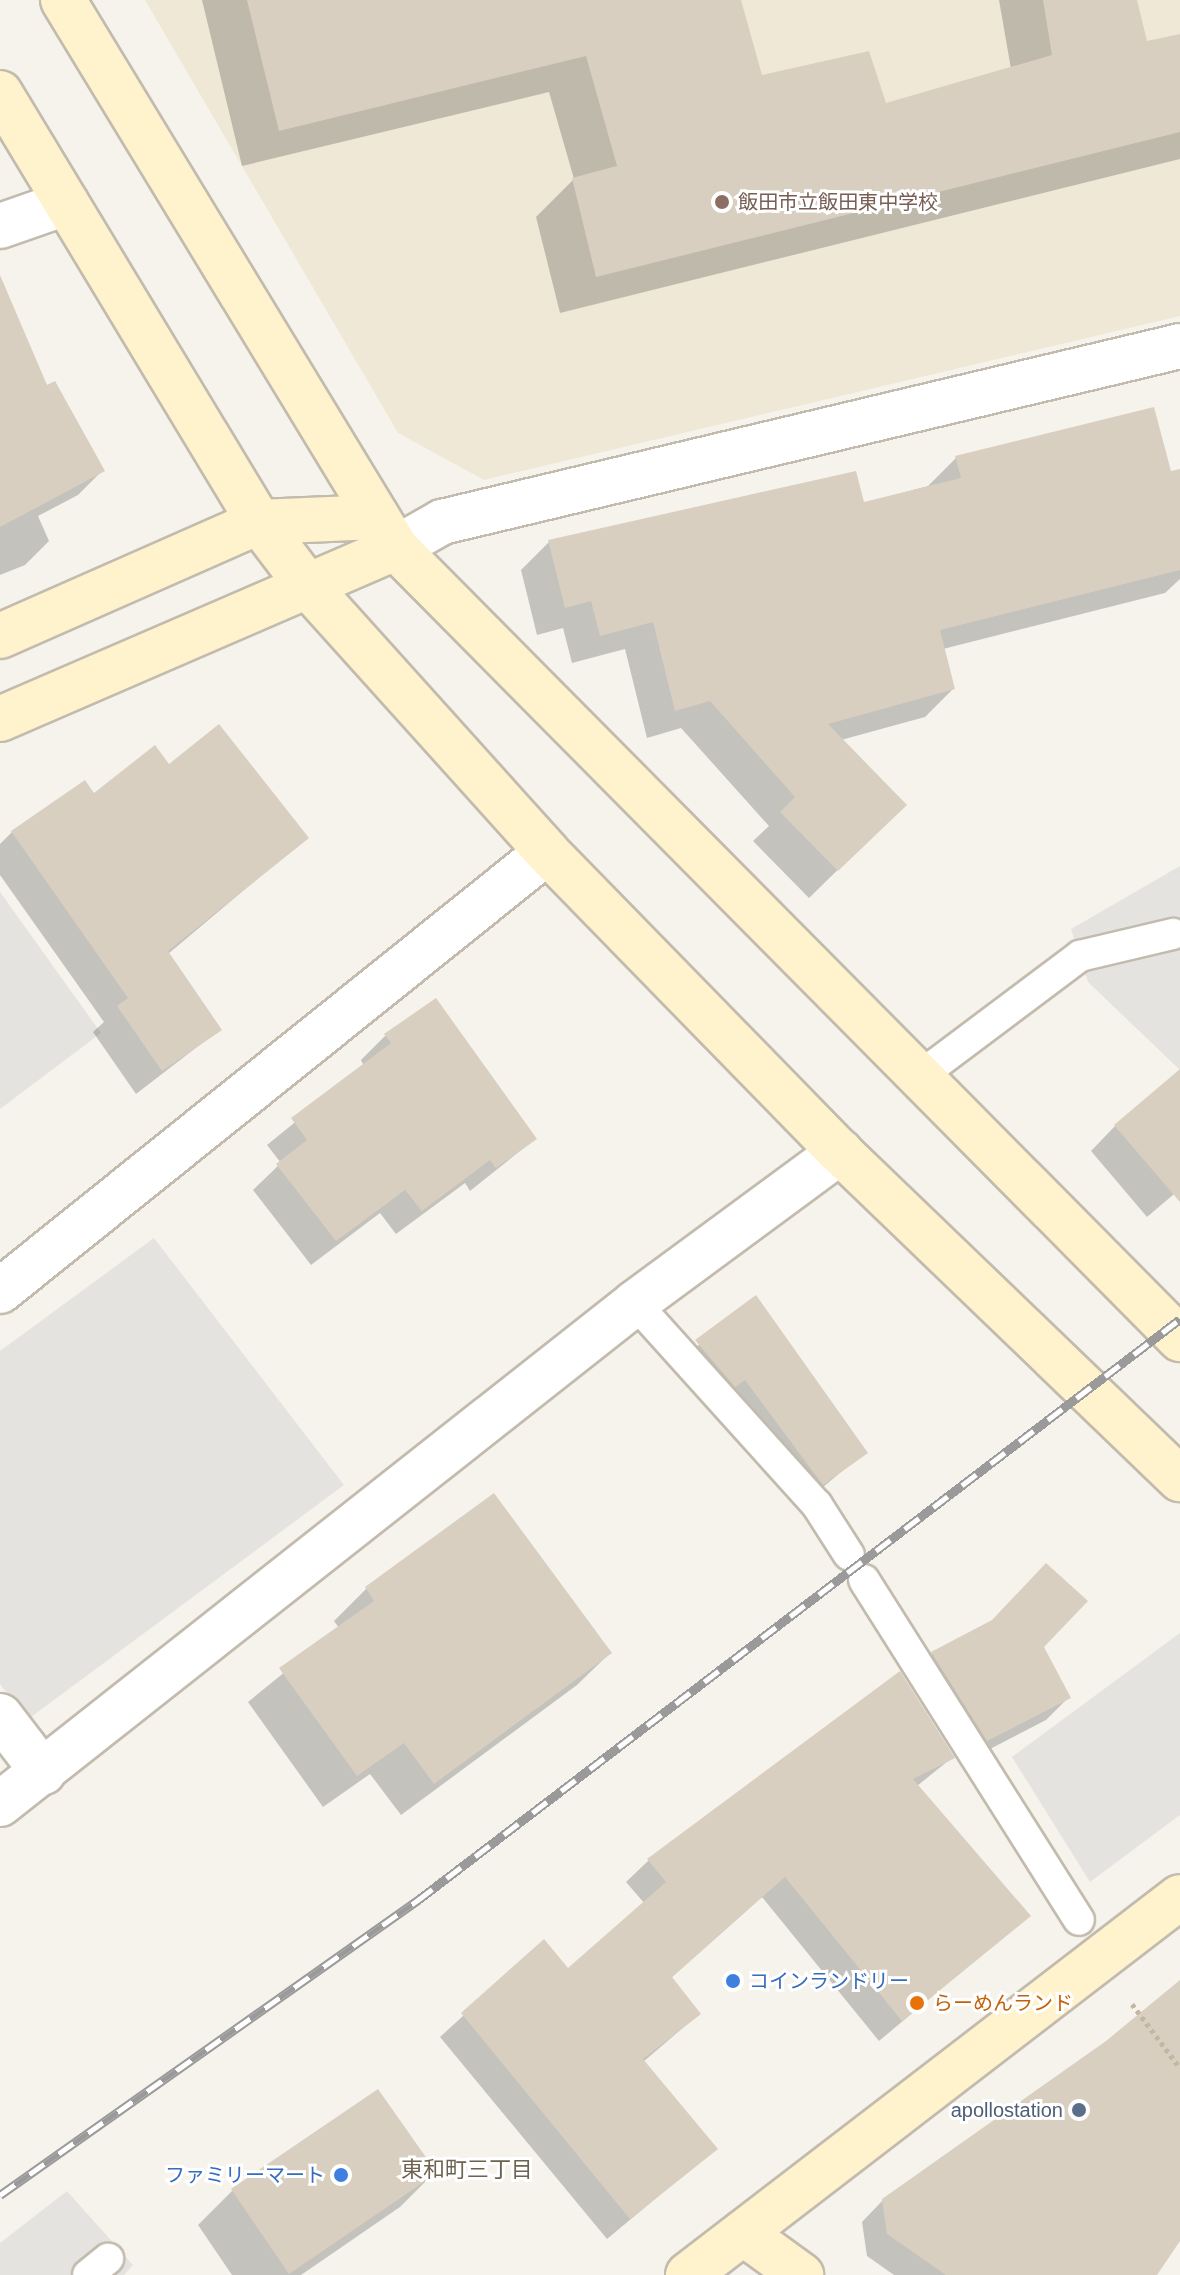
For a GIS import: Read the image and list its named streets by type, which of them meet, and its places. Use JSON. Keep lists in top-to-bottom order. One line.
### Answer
{"districts":["東和町三丁目"],"places":["飯田市立飯田東中学校","コインランドリー","らーめんランド","apollostation","ファミリーマート"]}
